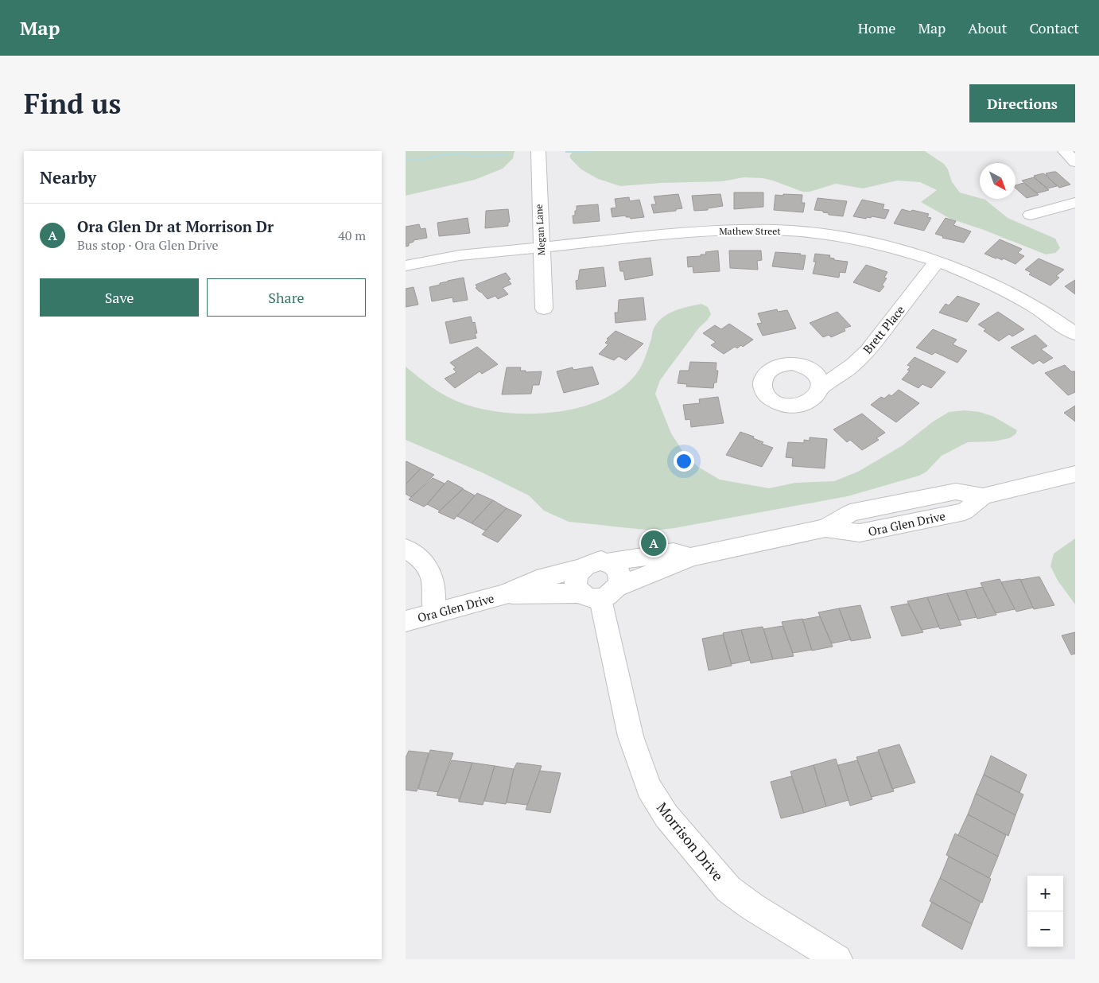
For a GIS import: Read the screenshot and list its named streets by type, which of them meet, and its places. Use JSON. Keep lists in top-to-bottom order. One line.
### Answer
{"streets":{"street":["Megan Lane","Mathew Street","Brett Place","Ora Glen Drive","Morrison Drive"]},"crossings":[["Megan Lane","Mathew Street"],["Mathew Street","Brett Place"],["Ora Glen Drive","Morrison Drive"]],"north":"bottom right","page":{"header":"Map","nav":["Home","Map","About","Contact"],"buttons":["Directions",["Save","Share"]],"title":"Find us","heading":"Nearby","list":[{"mark":"A","name":"Ora Glen Dr at Morrison Dr","note":"Bus stop · Ora Glen Drive","value":"40 m"}],"pins":"A","map_buttons":["+","−"]}}
